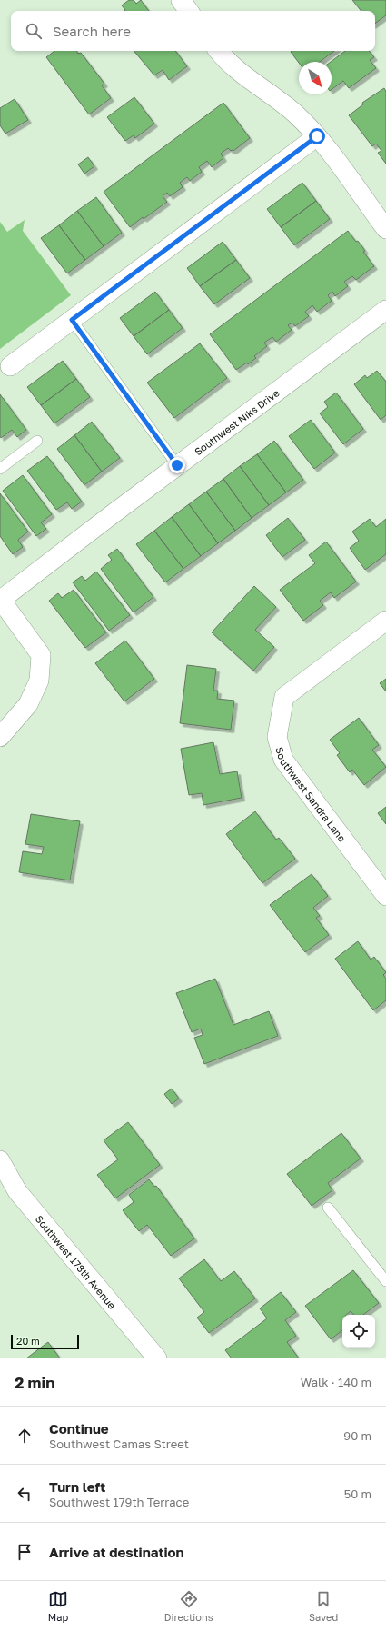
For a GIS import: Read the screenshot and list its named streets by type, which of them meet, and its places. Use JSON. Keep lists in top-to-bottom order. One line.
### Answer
{"streets":{"street":["Southwest Niks Drive","Southwest Sandra Lane","Southwest 178th Avenue"]},"scale_bar":"20 m","north":"bottom right","page":{"search":"Search here","scale":"20 m","heading":["2 min","Walk · 140 m"],"list":[["Continue","Southwest Camas Street","90 m"],["Turn left","Southwest 179th Terrace","50 m"],"Arrive at destination"],"nav":["Map","Directions","Saved"]}}
